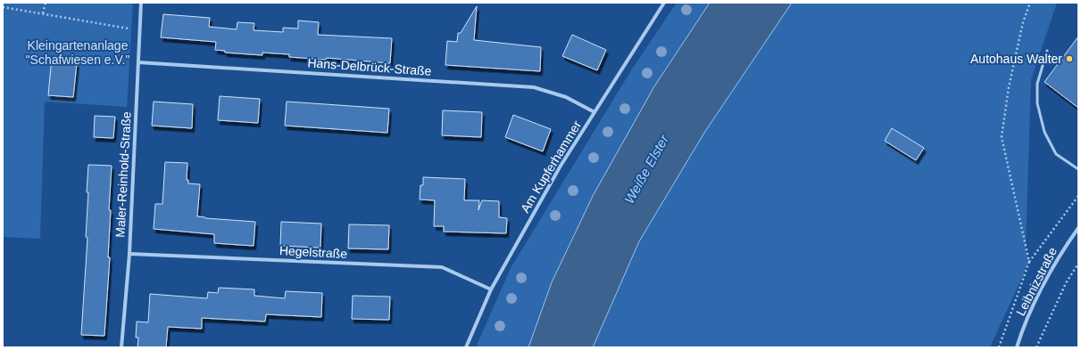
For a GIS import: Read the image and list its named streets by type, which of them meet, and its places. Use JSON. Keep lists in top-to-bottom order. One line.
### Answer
{"streets":{"street":["Hans-Delbrück-Straße","Am Kupferhammer","Maler-Reinhold-Straße","Hegelstraße","Leibnizstraße"]},"crossings":[["Hans-Delbrück-Straße","Am Kupferhammer"],["Hans-Delbrück-Straße","Maler-Reinhold-Straße"],["Am Kupferhammer","Hegelstraße"],["Maler-Reinhold-Straße","Hegelstraße"]],"water":["Weiße Elster"],"parks":["Kleingartenanlage \"Schafwiesen e.V.\""],"places":["Autohaus Walter"]}
